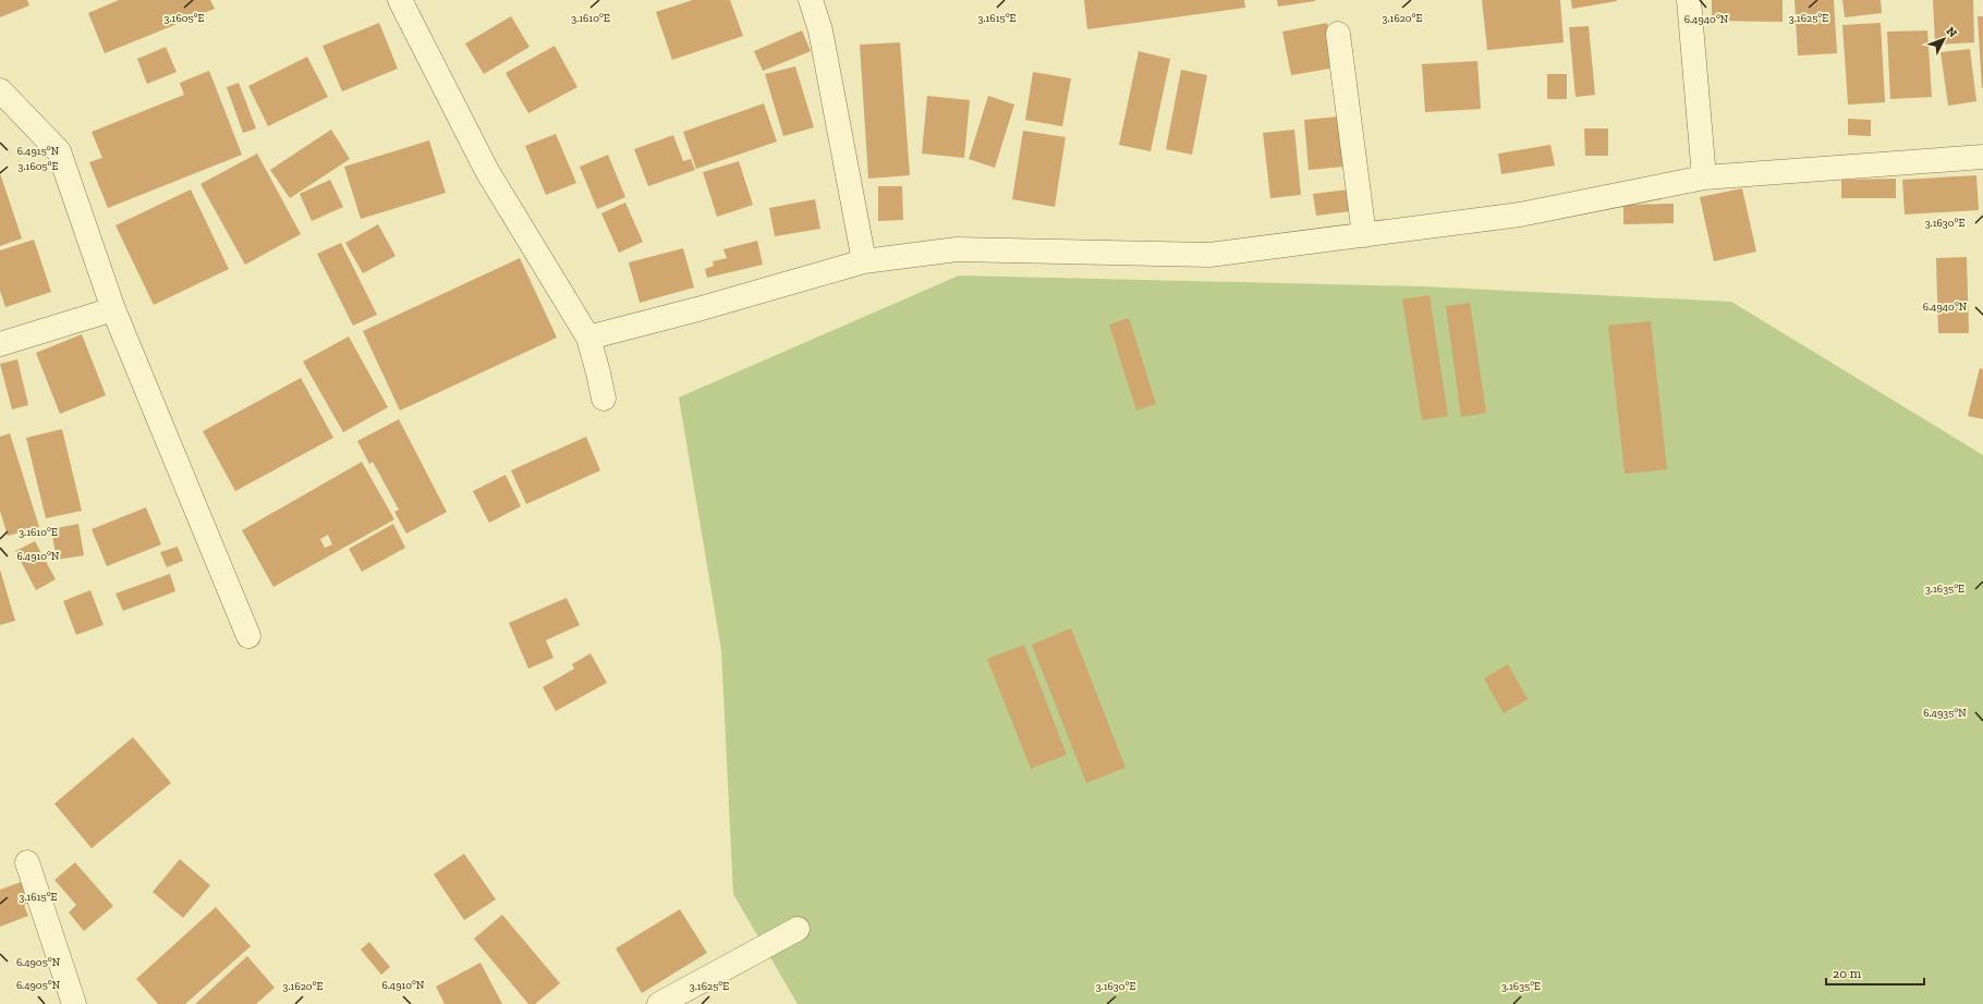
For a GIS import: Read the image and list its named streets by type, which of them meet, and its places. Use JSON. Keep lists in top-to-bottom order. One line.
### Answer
{"scale_bar":"20 m","north":"top right","coordinates":["3.1605°E","3.1610°E","3.1615°E","3.1620°E","3.1625°E","6.4940°N","6.4915°N","3.1630°E","6.4910°N","3.1635°E","6.4935°N","6.4905°N"]}
